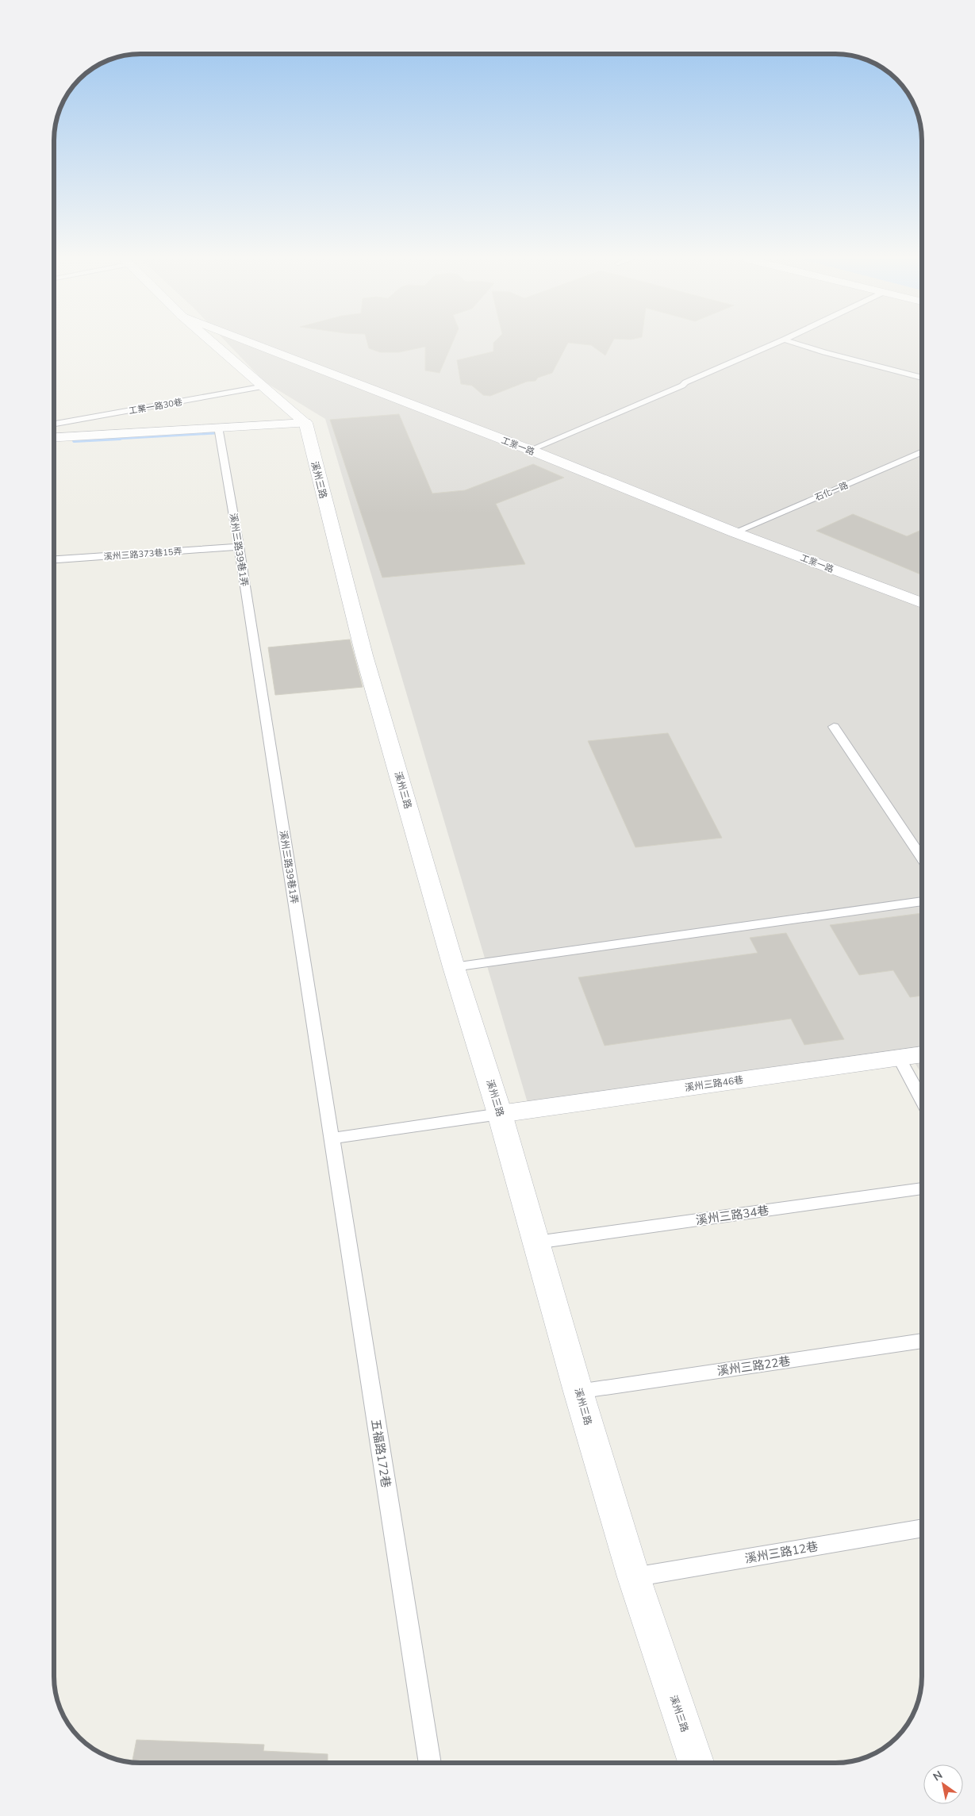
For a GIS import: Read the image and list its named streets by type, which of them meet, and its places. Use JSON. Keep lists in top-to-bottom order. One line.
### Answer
{"streets":{"street":["工業一路","溪州三路","溪州三路46巷"],"lane":["工業一路30巷","石化一路","溪州三路39巷1弄","溪州三路373巷15弄","溪州三路34巷","溪州三路22巷","五福路172巷","溪州三路12巷"]},"crossings":[["工業一路","石化一路"],["溪州三路","溪州三路46巷"],["溪州三路","溪州三路34巷"],["溪州三路","溪州三路22巷"],["溪州三路","溪州三路12巷"],["溪州三路39巷1弄","溪州三路373巷15弄"],["溪州三路39巷1弄","五福路172巷"]],"north":"top left"}
